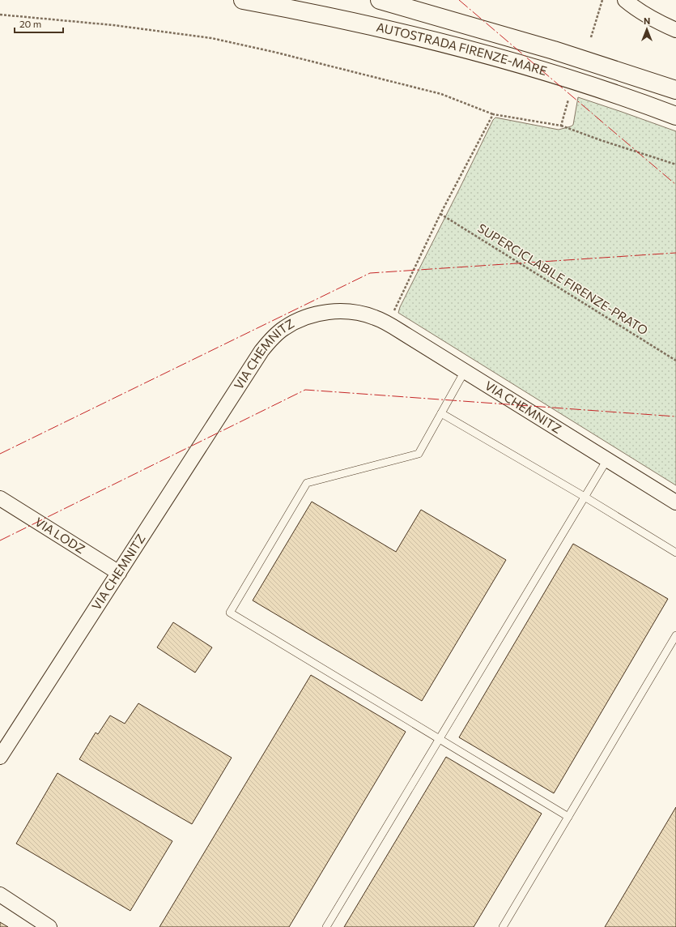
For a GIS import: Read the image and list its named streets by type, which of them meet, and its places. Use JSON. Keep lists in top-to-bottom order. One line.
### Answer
{"streets":{"highway":["AUTOSTRADA FIRENZE-MARE"],"street":["VIA CHEMNITZ","VIA LODZ"],"path":["SUPERCICLABILE FIRENZE-PRATO"]},"crossings":[["VIA CHEMNITZ","VIA LODZ"]],"scale_bar":"20 m","north":"top"}
